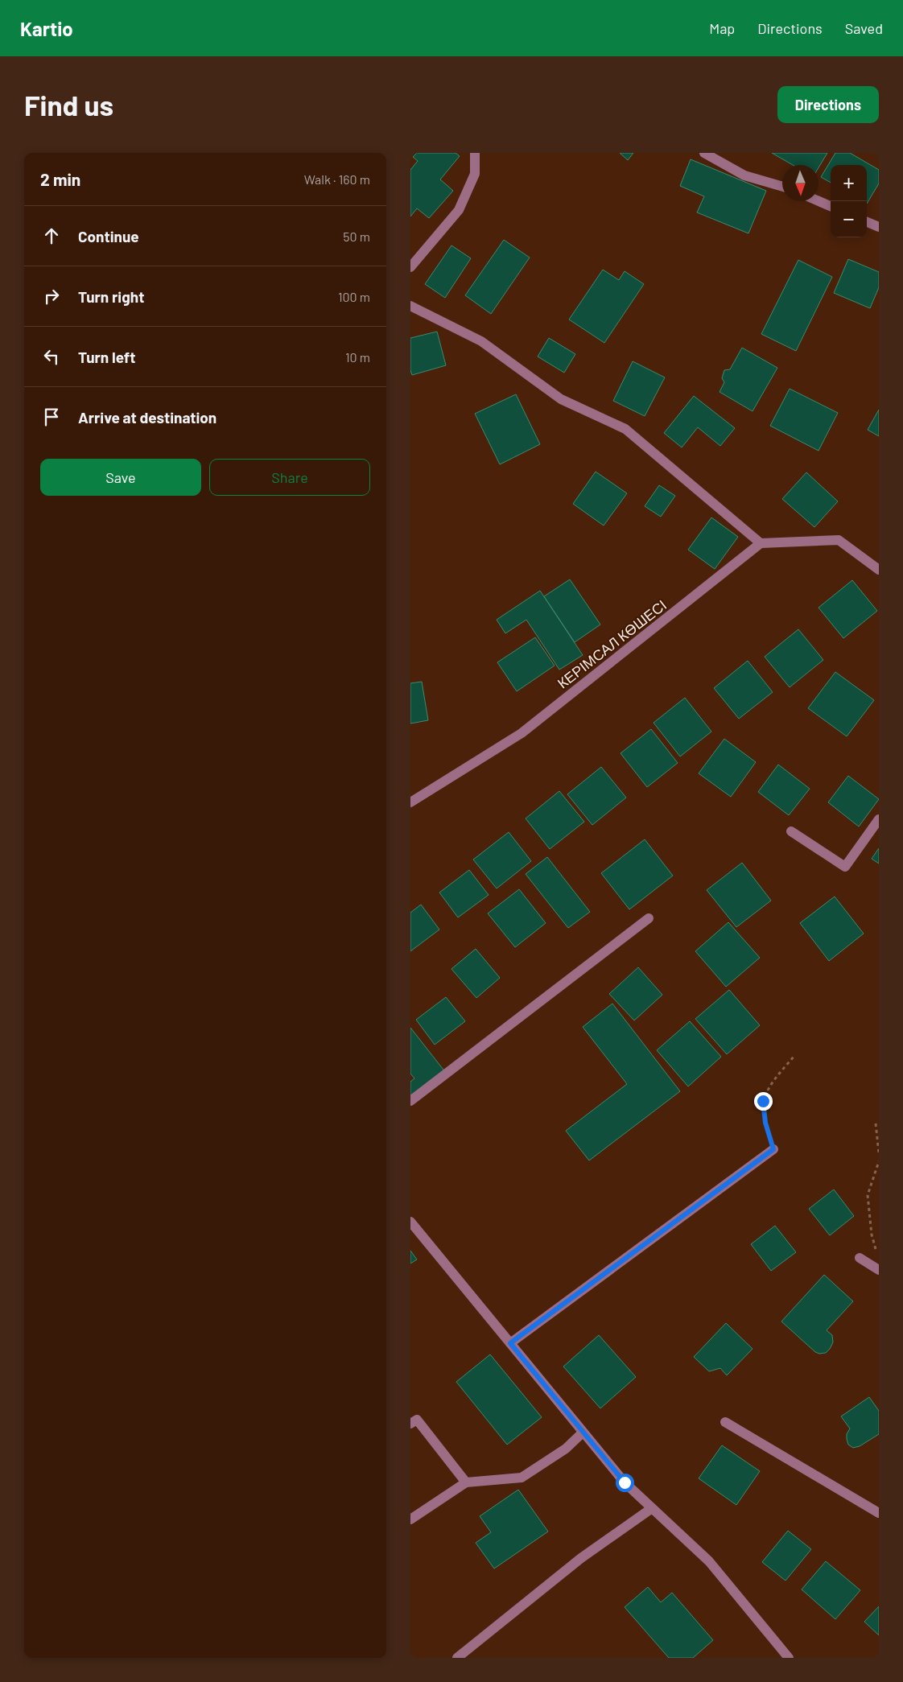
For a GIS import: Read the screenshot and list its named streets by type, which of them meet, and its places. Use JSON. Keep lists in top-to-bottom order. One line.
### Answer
{"streets":{"street":["КЕРІМСАЛ КӨШЕСІ"]},"north":"bottom","page":{"header":"Kartio","nav":["Map","Directions","Saved"],"buttons":["Directions",["Save","Share"]],"title":"Find us","heading":["2 min","Walk · 160 m"],"map_buttons":["+","−"],"list":[["Continue","50 m"],["Turn right","100 m"],["Turn left","10 m"],"Arrive at destination"]}}
